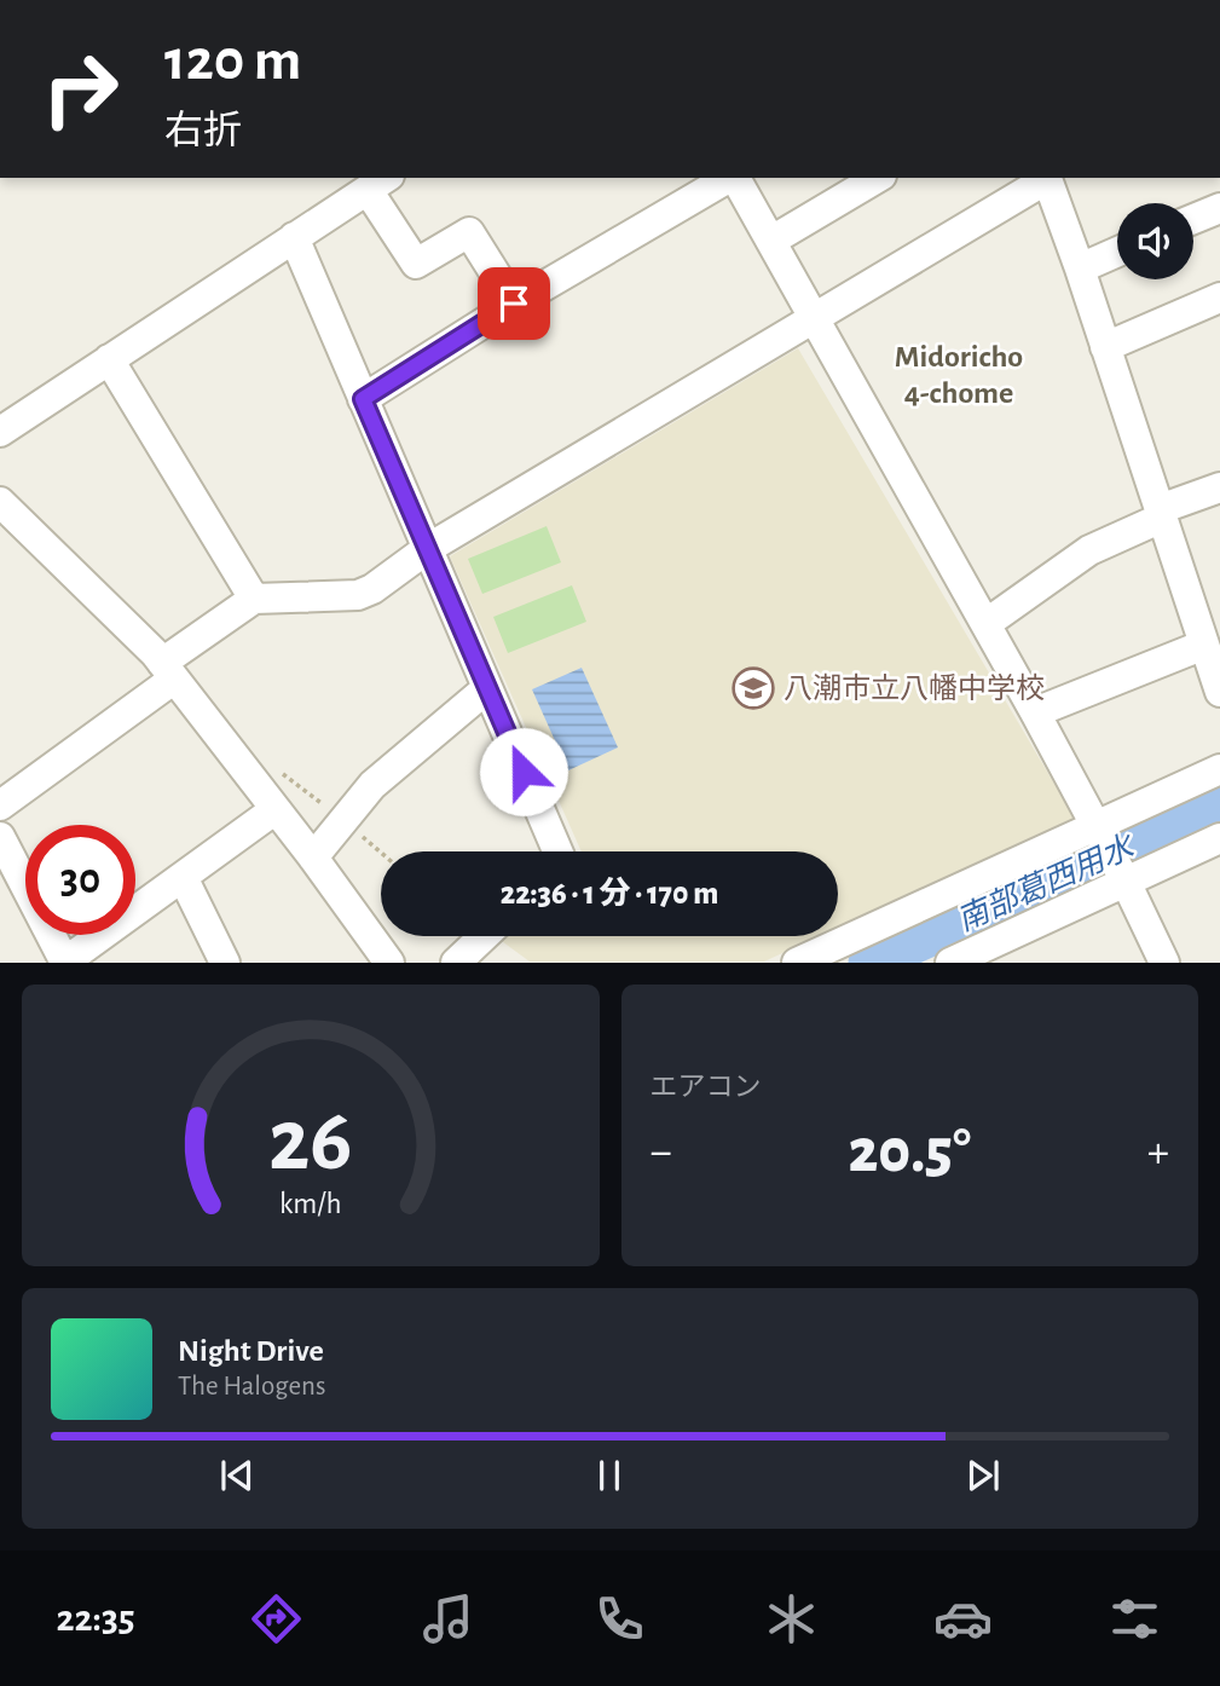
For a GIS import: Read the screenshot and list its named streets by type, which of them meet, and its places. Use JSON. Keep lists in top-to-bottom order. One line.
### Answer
{"districts":["Midoricho 4-chome"],"water":["南部葛西用水"],"places":{"school or university":["八潮市立八幡中学校"]},"page":{"turn":["120 m","右折"],"limit":"30","trip":"22:36 · 1 分 · 170 m","tile":"エアコン","heat":["−","20.5°","+"],"song":["Night Drive","The Halogens"],"tabs":"22:35","gauge":["26","km/h"]}}
